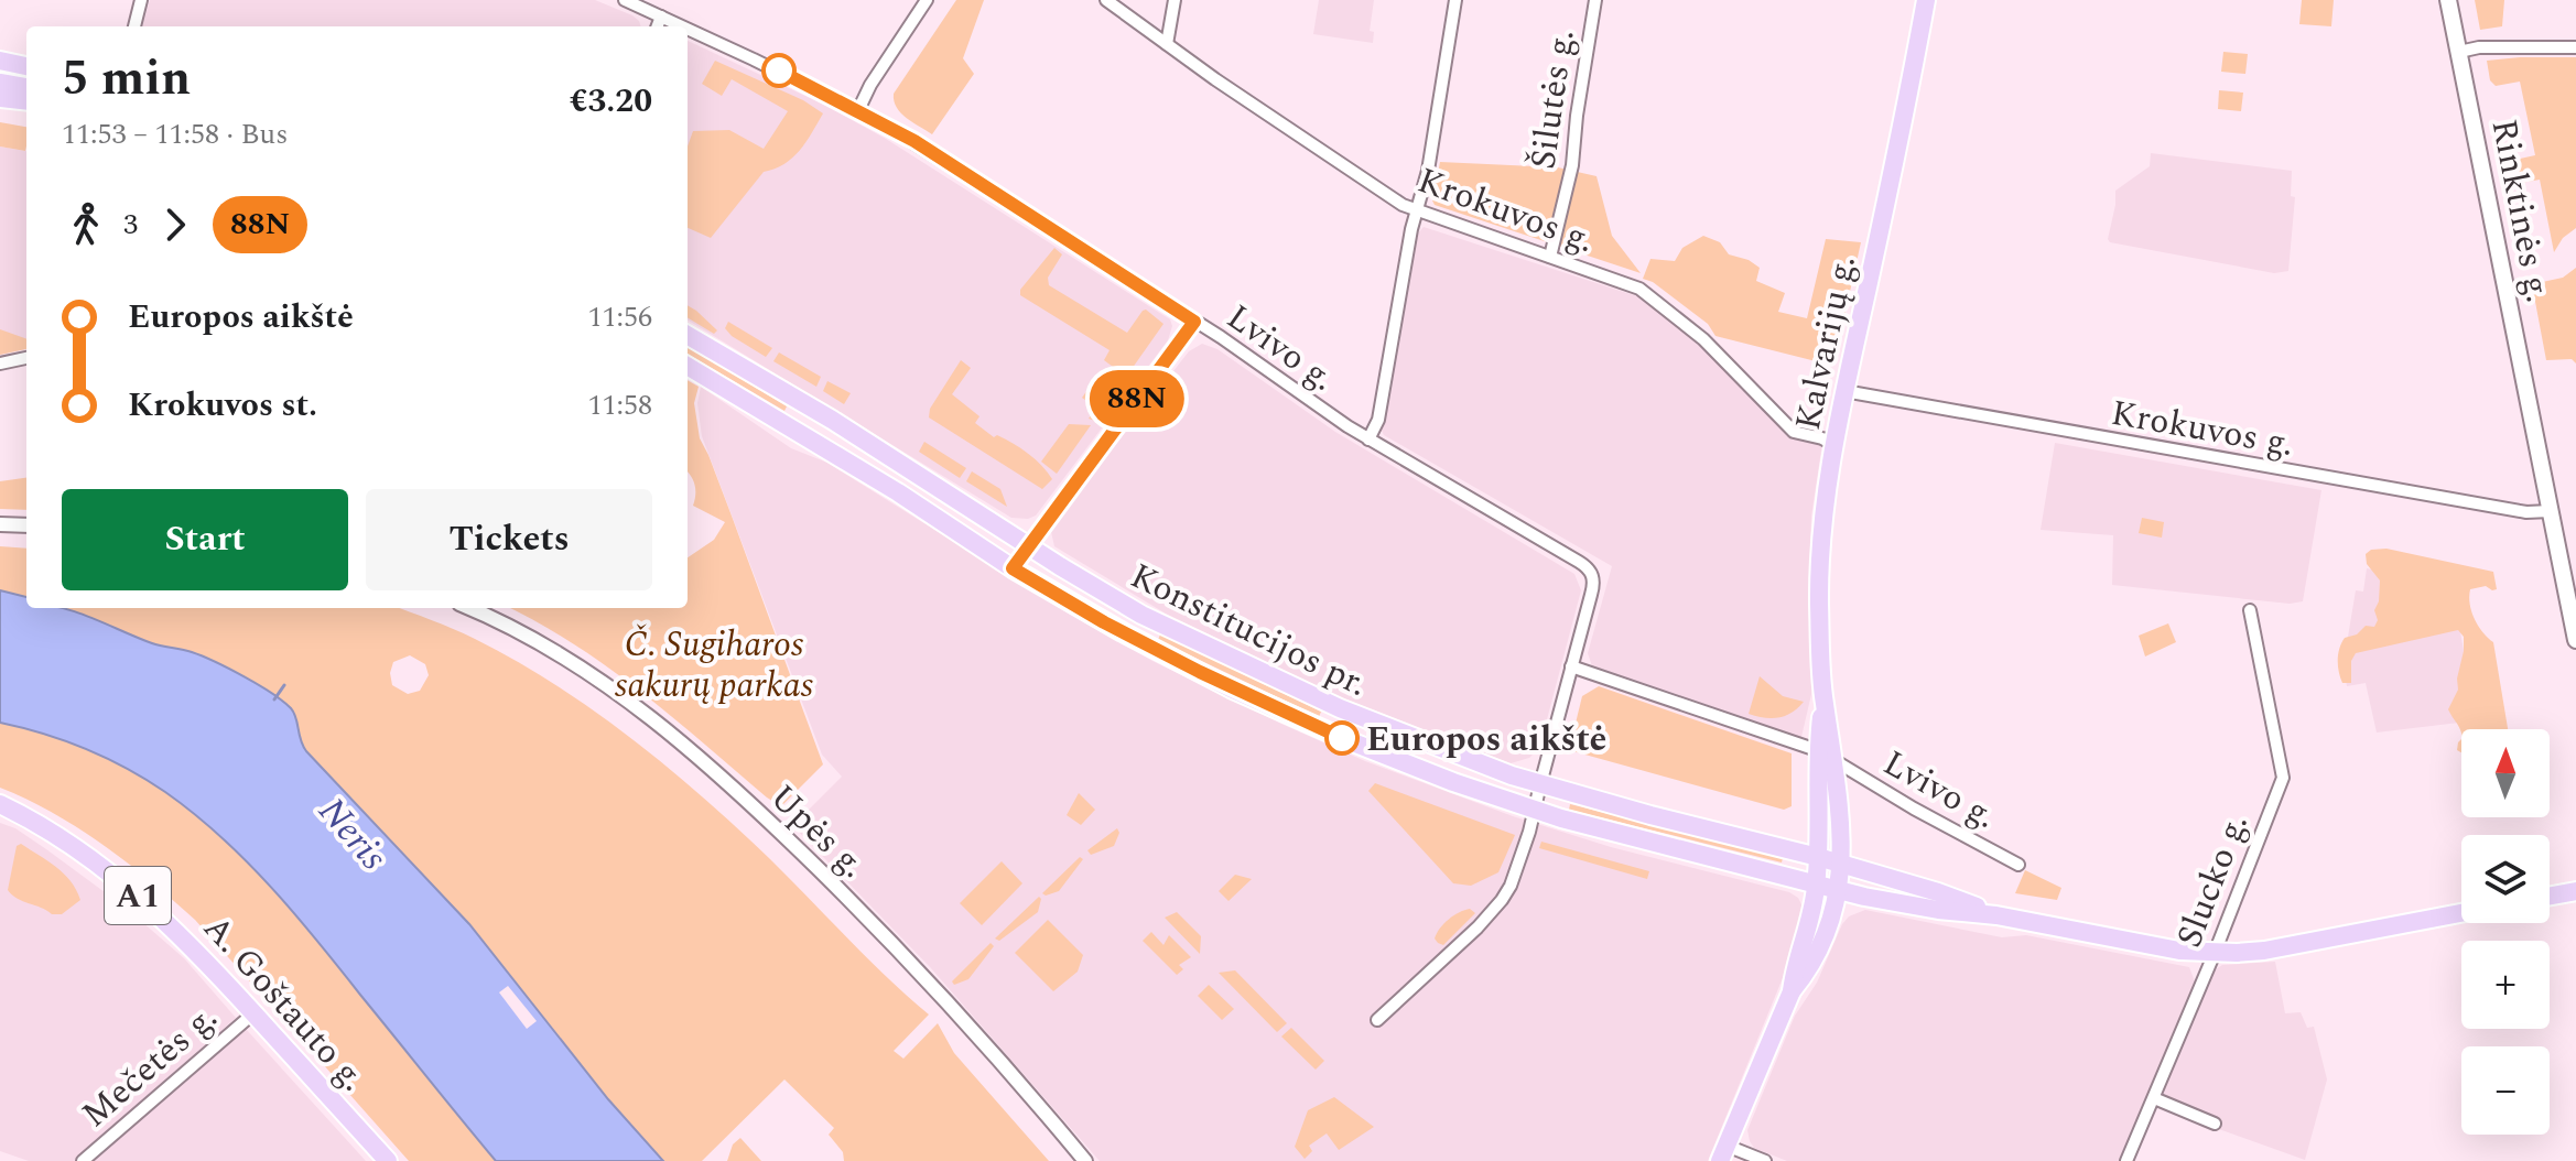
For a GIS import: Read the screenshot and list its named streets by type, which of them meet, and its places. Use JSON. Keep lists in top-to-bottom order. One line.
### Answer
{"streets":{"main road":["Rinktinės g.","Kalvarijų g.","Konstitucijos pr.","A1","A. Goštauto g."],"street":["Šilutės g.","Krokuvos g.","Lvivo g.","Upės g.","Slucko g.","Mečetės g."]},"crossings":[["Šilutės g.","Krokuvos g."],["Krokuvos g.","Rinktinės g."],["Krokuvos g.","Kalvarijų g."],["Kalvarijų g.","Lvivo g."],["Kalvarijų g.","Konstitucijos pr."],["A. Goštauto g.","Mečetės g."]],"water":["Neris"],"parks":["Č. Sugiharos sakurų parkas"],"places":["Europos aikštė"],"lines":["bus line 88N"],"north":"top","page":{"on_map":"88N","heading":["5 min","11:53 – 11:58 · Bus","€3.20"],"legs":["3","88N"],"list":[{"name":"Europos aikštė","value":"11:56"},{"name":"Krokuvos st.","value":"11:58"}],"buttons":["Start","Tickets"],"map_buttons":["+","−"]}}
